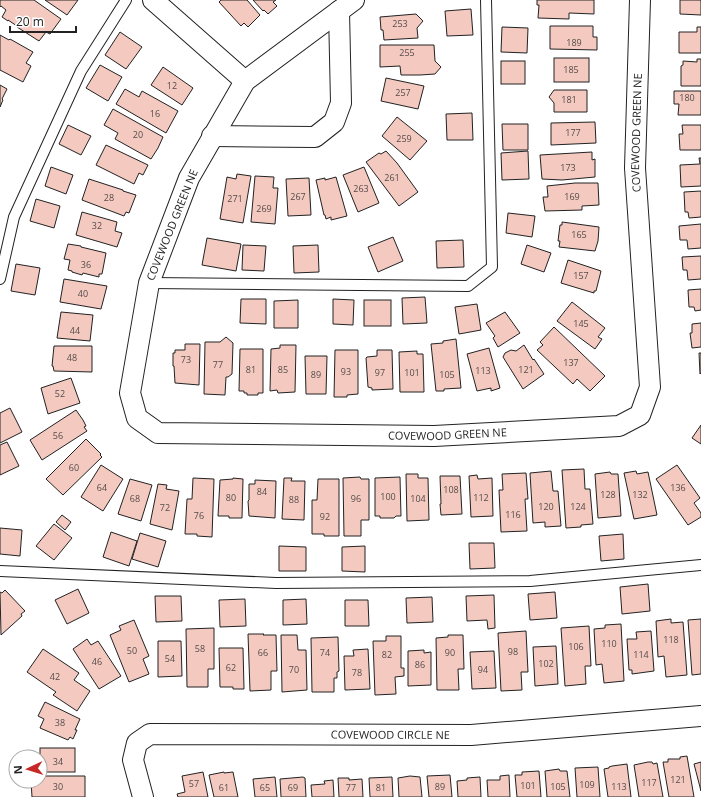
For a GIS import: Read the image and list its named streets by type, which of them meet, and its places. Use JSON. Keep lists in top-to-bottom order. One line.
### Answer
{"streets":{"street":["COVEWOOD GREEN NE","COVEWOOD CIRCLE NE"]},"house_numbers":["253","189","255","185","12","257","180","181","16","177","20","259","173","261","263","267","169","28","271","269","32","165","36","157","40","145","44","48","73","137","77","81","85","121","113","93","97","101","89","105","52","56","60","64","136","108","84","128","132","100","80","112","68","96","104","88","120","124","72","116","76","92","118","110","106","58","50","98","66","74","90","82","114","54","46","102","86","62","70","94","78","42","38","34","121","117","57","109","101","30","89","105","113","61","65","69","77","81"],"scale_bar":"20 m","north":"left"}
